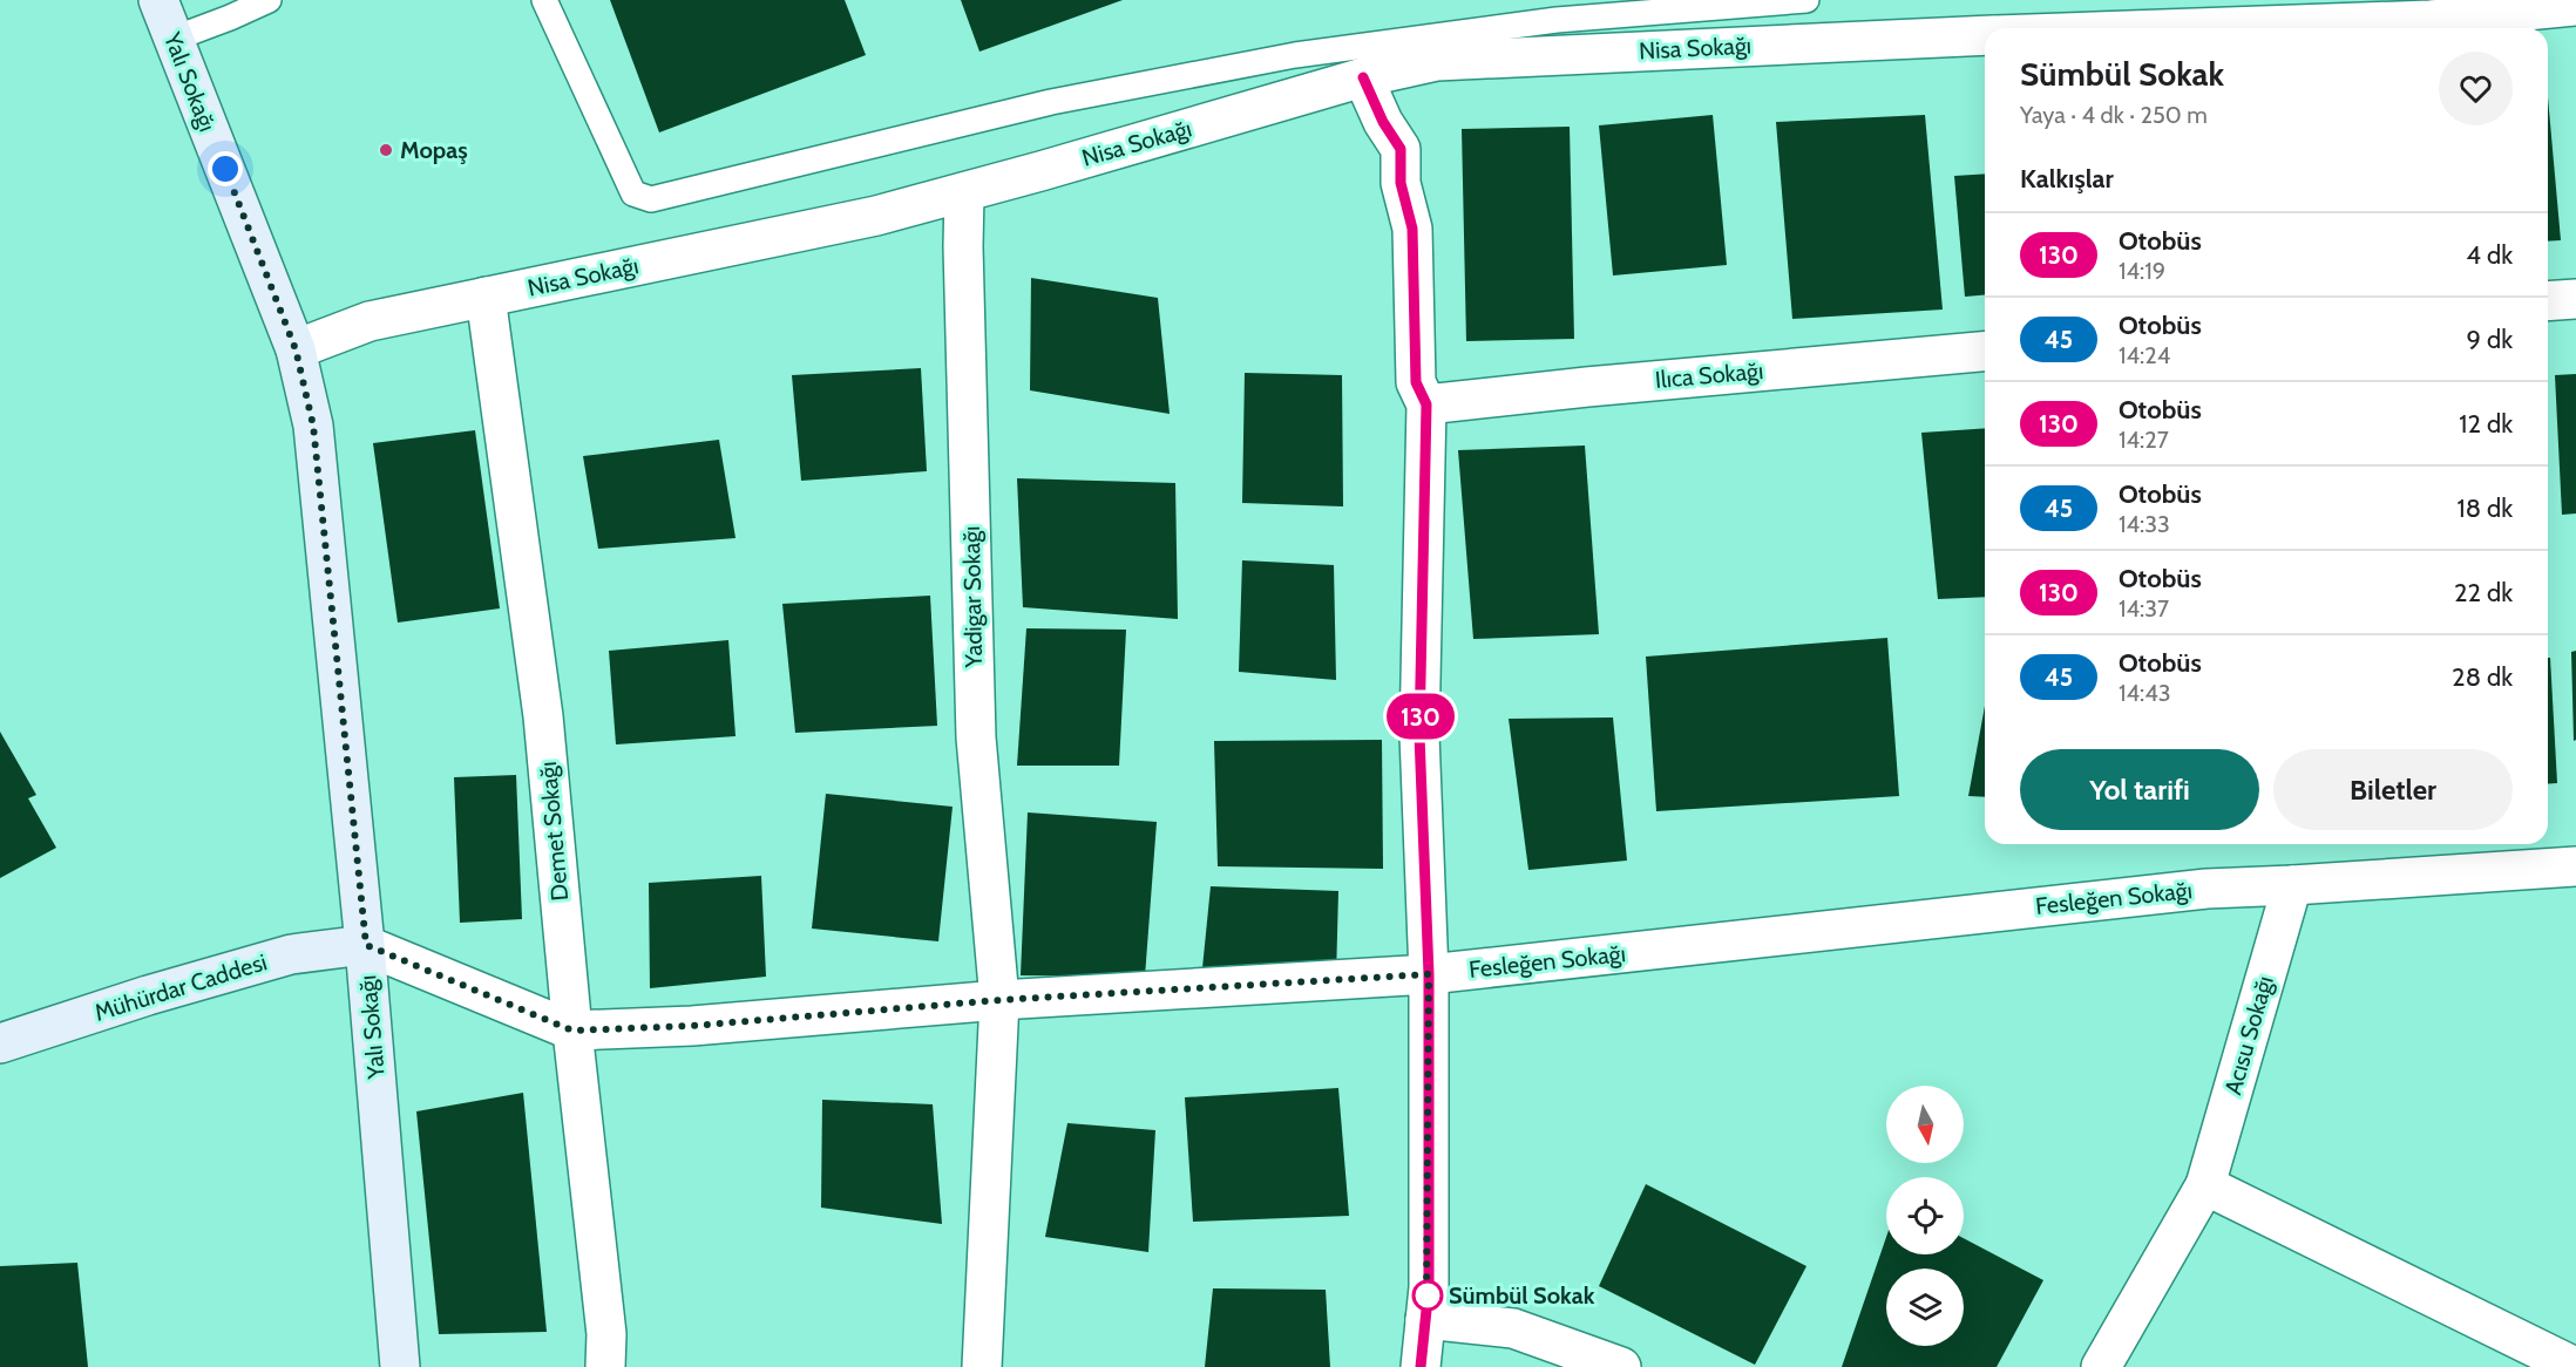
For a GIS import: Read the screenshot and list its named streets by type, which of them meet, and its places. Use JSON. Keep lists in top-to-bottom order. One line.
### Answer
{"streets":{"street":["Nisa Sokağı","Yalı Sokağı","Ilıca Sokağı","Yadigar Sokağı","Demet Sokağı","Fesleğen Sokağı","Mühürdar Caddesi","Acısu Sokağı"]},"crossings":[["Nisa Sokağı","Yalı Sokağı"],["Nisa Sokağı","Yadigar Sokağı"],["Nisa Sokağı","Demet Sokağı"],["Yalı Sokağı","Fesleğen Sokağı"],["Yalı Sokağı","Mühürdar Caddesi"],["Yadigar Sokağı","Fesleğen Sokağı"],["Demet Sokağı","Fesleğen Sokağı"],["Fesleğen Sokağı","Mühürdar Caddesi"],["Fesleğen Sokağı","Acısu Sokağı"]],"places":["Mopaş","Sümbül Sokak"],"lines":["bus line 130"],"north":"bottom","page":{"on_map":"130","heading":[["Sümbül Sokak","Yaya · 4 dk · 250 m"],"Kalkışlar"],"list":[{"mark":"130","name":"Otobüs","note":"14:19","value":"4 dk"},{"mark":"45","name":"Otobüs","note":"14:24","value":"9 dk"},{"mark":"130","name":"Otobüs","note":"14:27","value":"12 dk"},{"mark":"45","name":"Otobüs","note":"14:33","value":"18 dk"},{"mark":"130","name":"Otobüs","note":"14:37","value":"22 dk"},{"mark":"45","name":"Otobüs","note":"14:43","value":"28 dk"}],"buttons":["Yol tarifi","Biletler"]}}
